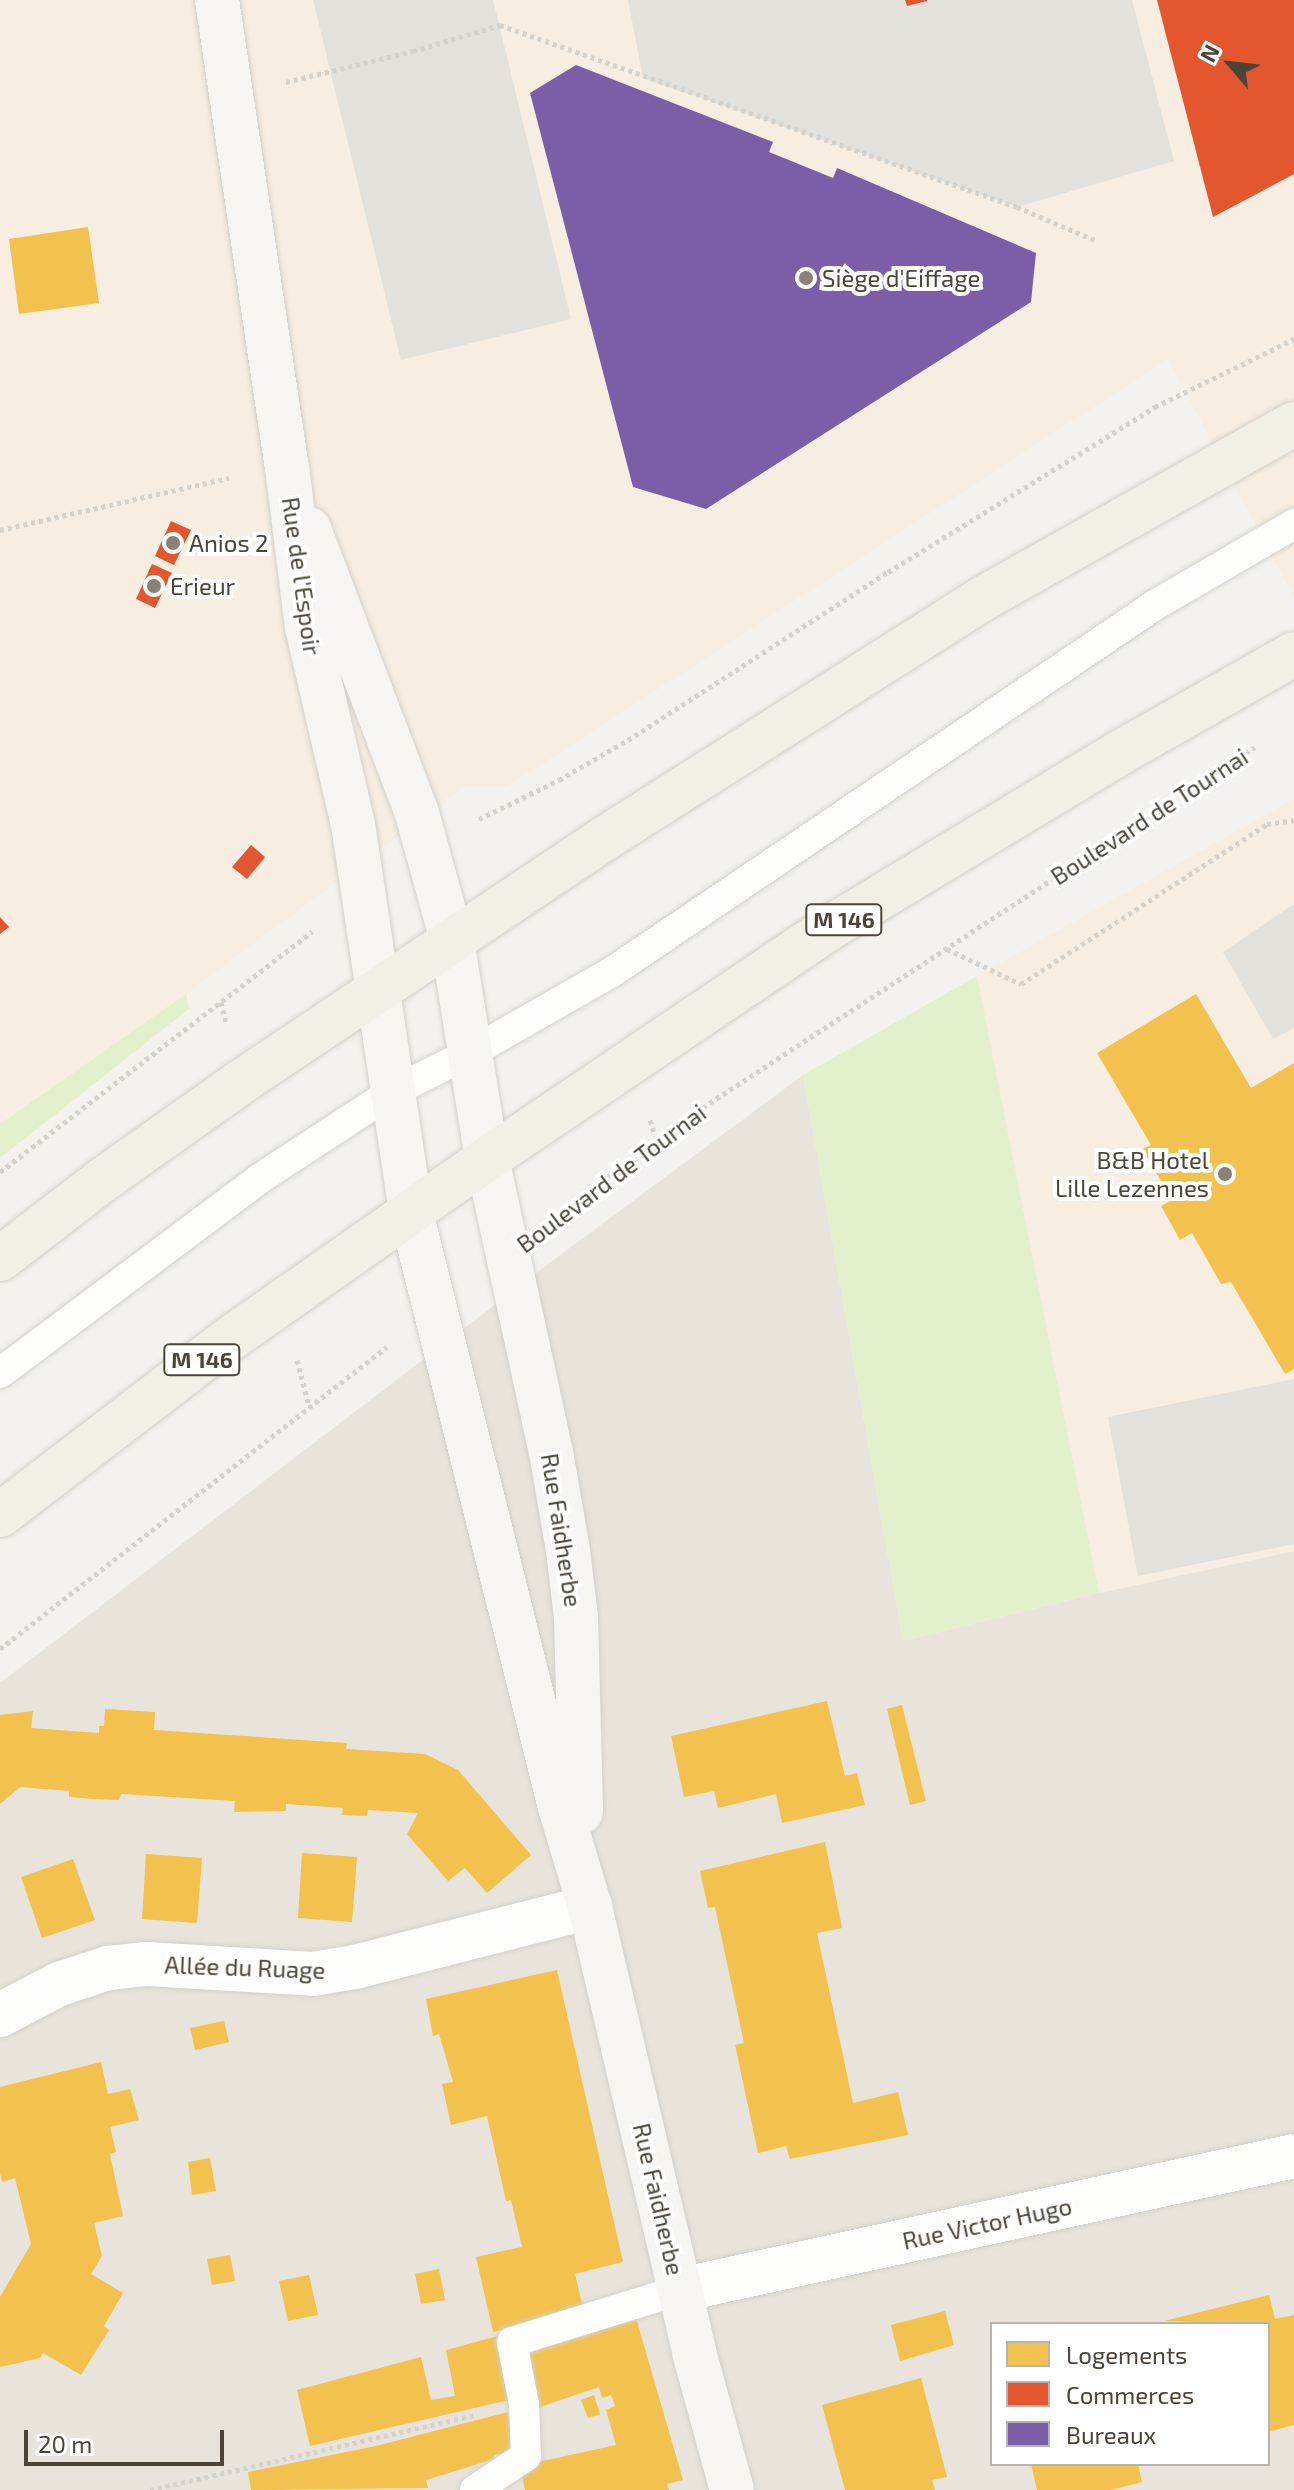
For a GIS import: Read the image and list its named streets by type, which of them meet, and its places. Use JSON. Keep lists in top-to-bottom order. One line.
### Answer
{"streets":{"main road":["M 146"],"street":["Rue de l'Espoir","Rue Faidherbe","Allée du Ruage","Rue Victor Hugo"],"path":["Boulevard de Tournai"]},"crossings":[["Rue de l'Espoir","Rue Faidherbe"],["Boulevard de Tournai","Rue Faidherbe"],["M 146","Rue Faidherbe"],["Rue Faidherbe","Allée du Ruage"],["Rue Faidherbe","Rue Victor Hugo"]],"places":["Siège d'Eiffage","Anios 2","Erieur","B&B Hotel Lille Lezennes"],"legend":["Logements","Commerces","Bureaux"],"scale_bar":"20 m","north":"top left"}
